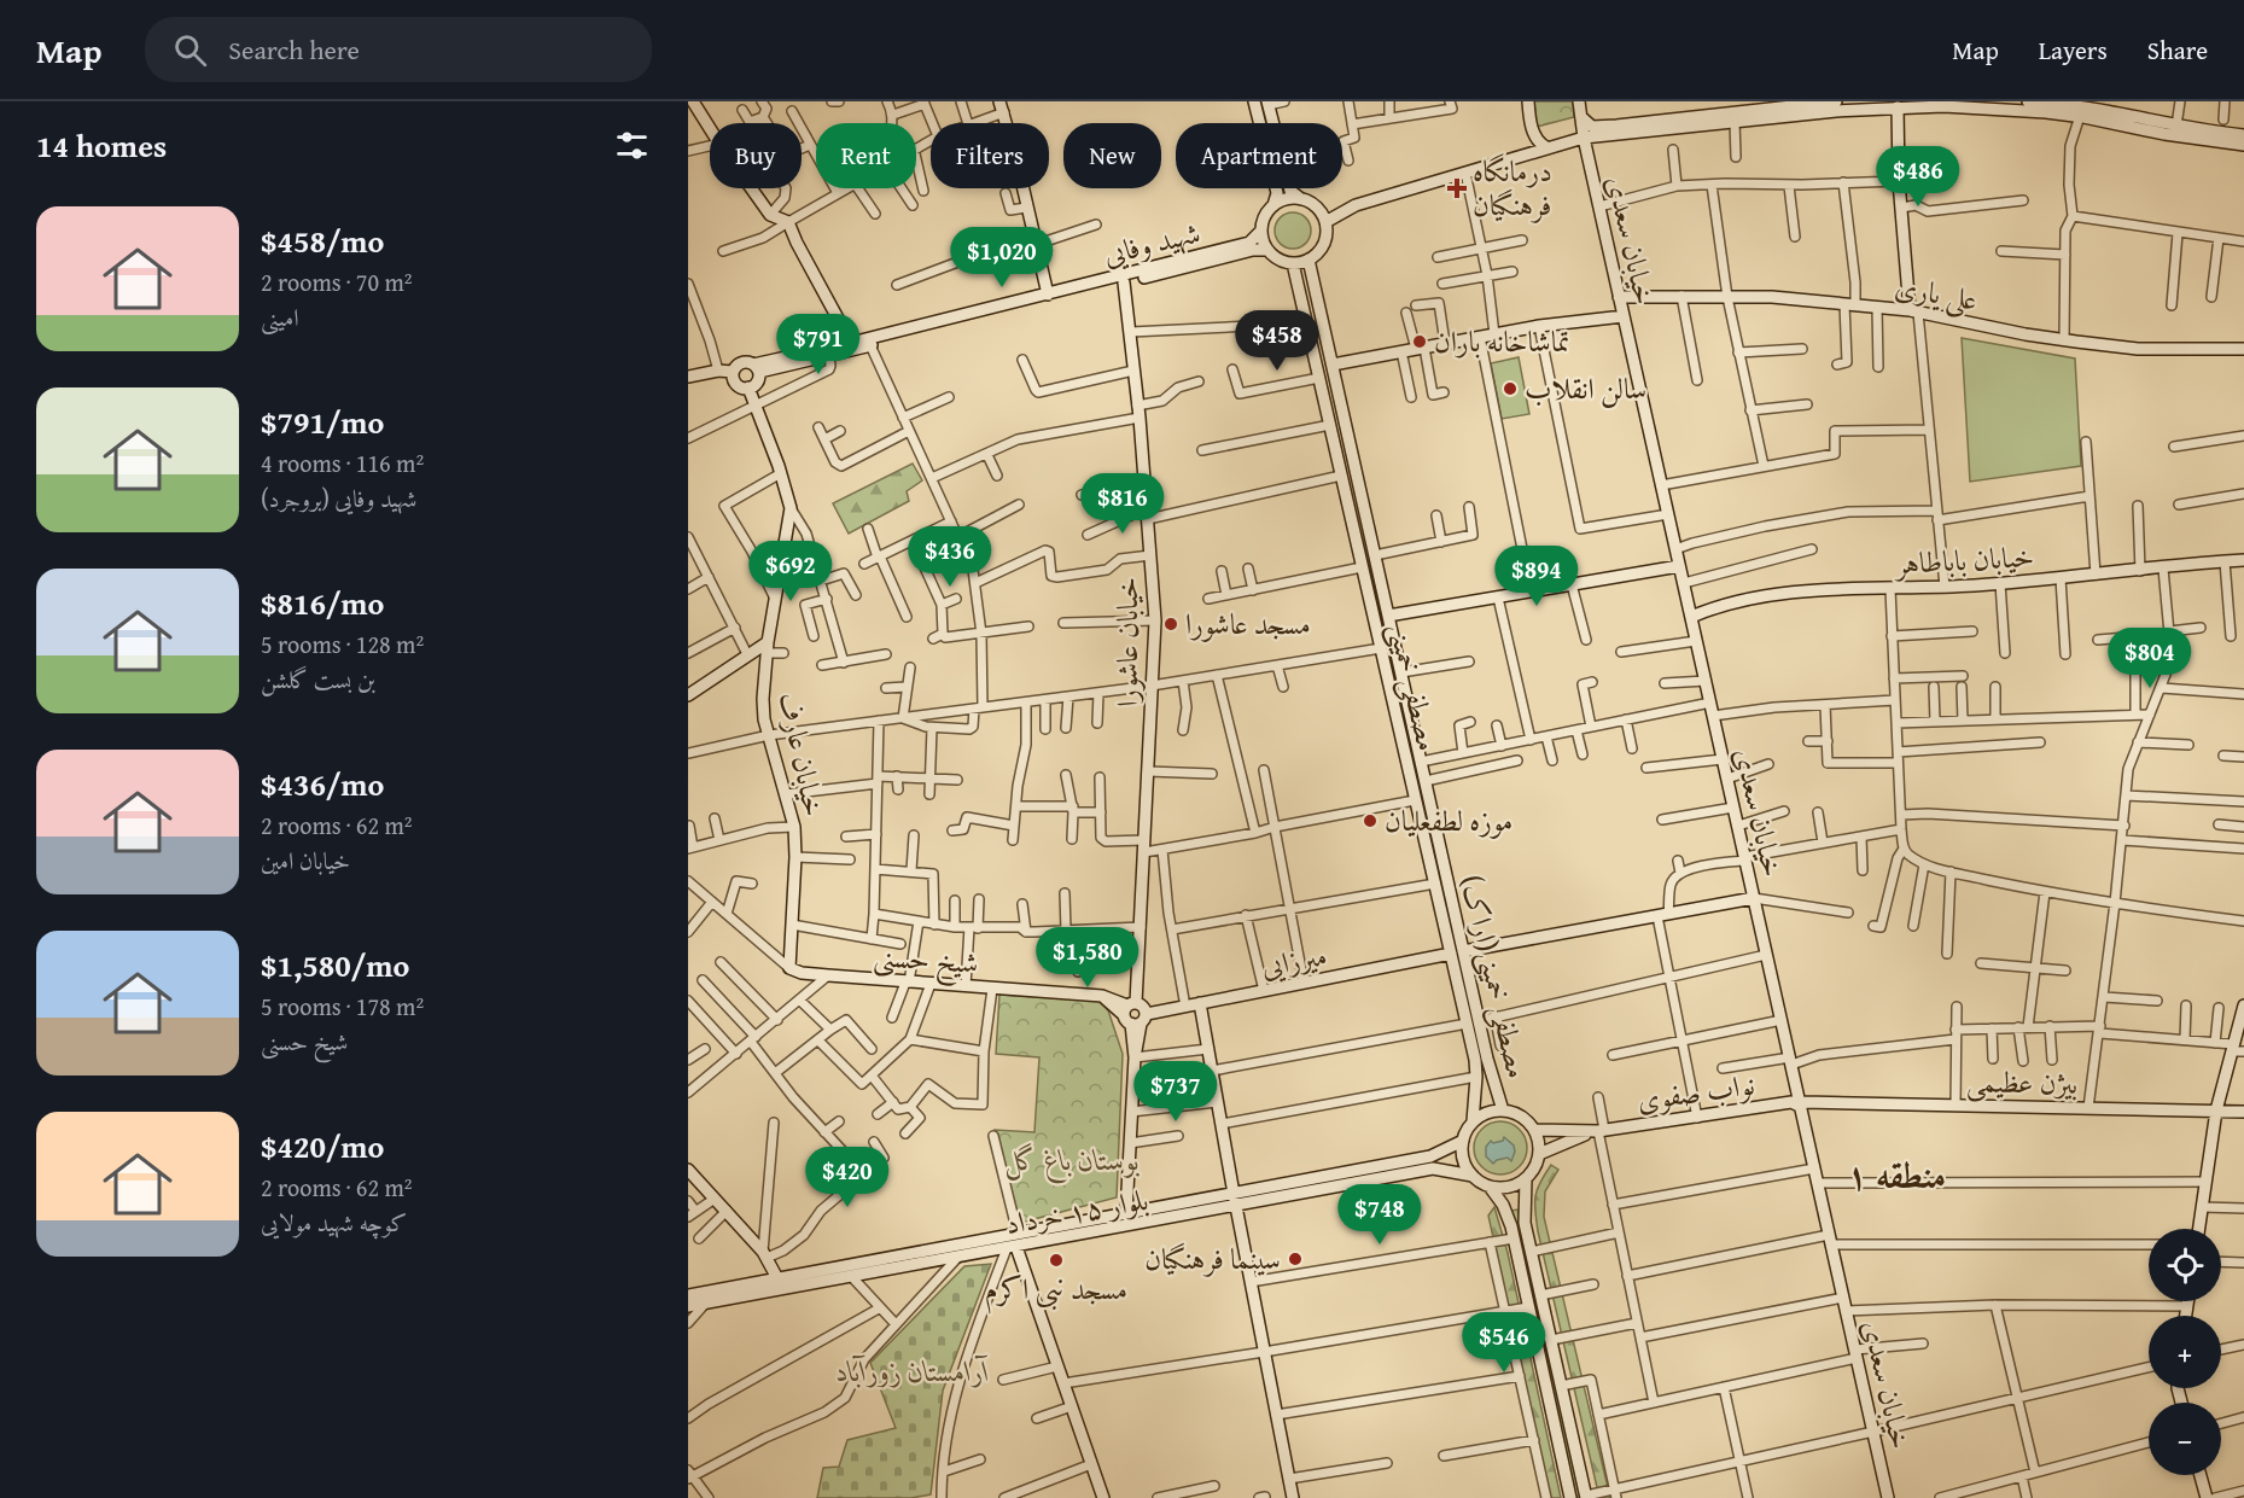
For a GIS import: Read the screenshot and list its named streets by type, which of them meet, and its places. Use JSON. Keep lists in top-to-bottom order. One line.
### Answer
{"streets":{"main road":["خیابان سعدی","شهید وفایی","علی یاری","خیابان باباطاهر","خیابان عاشورا","مصطفی خمینی","خیابان عارف","شیخ حسنی","میرزایی","مصطفی خمینی(اراک)","بیژن عظیمی","نواب صفوی","بلوار ۱۵ خرداد"]},"crossings":[["خیابان سعدی","علی یاری"],["خیابان سعدی","خیابان باباطاهر"],["خیابان سعدی","بیژن عظیمی"],["خیابان سعدی","نواب صفوی"],["شهید وفایی","خیابان عاشورا"],["شهید وفایی","مصطفی خمینی"],["شهید وفایی","خیابان عارف"],["شهید وفایی","مصطفی خمینی(اراک)"],["خیابان عاشورا","شیخ حسنی"],["خیابان عاشورا","میرزایی"],["خیابان عاشورا","بلوار ۱۵ خرداد"],["مصطفی خمینی","میرزایی"],["مصطفی خمینی","مصطفی خمینی(اراک)"],["مصطفی خمینی","بلوار ۱۵ خرداد"],["خیابان عارف","شیخ حسنی"],["شیخ حسنی","میرزایی"],["مصطفی خمینی(اراک)","بلوار ۱۵ خرداد"],["بیژن عظیمی","نواب صفوی"]],"districts":["منطقه ۱"],"parks":["بوستان باغ گل","آرامستان زورآباد"],"places":{"health":["درمانگاه فرهنگیان"],"other":["تماشاخانه باران","سالن انقلاب","مسجد عاشورا","موزه لطفعلیان","سینما فرهنگیان","مسجد نبی اکرم"]},"page":{"header":"Map","search":"Search here","nav":["Map","Layers","Share"],"heading":"14 homes","chip":["Buy","Rent","Filters","New","Apartment"],"price":["$486","$1,020","$458","$791","$816","$436","$692","$894","$804","$1,580","$737","$420","$748","$546"],"list":[{"name":"$458/mo","note":"2 rooms · 70 m² · امینی"},{"name":"$791/mo","note":"4 rooms · 116 m² · شهید وفایی (بروجرد)"},{"name":"$816/mo","note":"5 rooms · 128 m² · بن بست گلشن"},{"name":"$436/mo","note":"2 rooms · 62 m² · خیابان امین"},{"name":"$1,580/mo","note":"5 rooms · 178 m² · شیخ حسنی"},{"name":"$420/mo","note":"2 rooms · 62 m² · کوچه شهید مولایی"}],"map_buttons":["+","−"]}}
